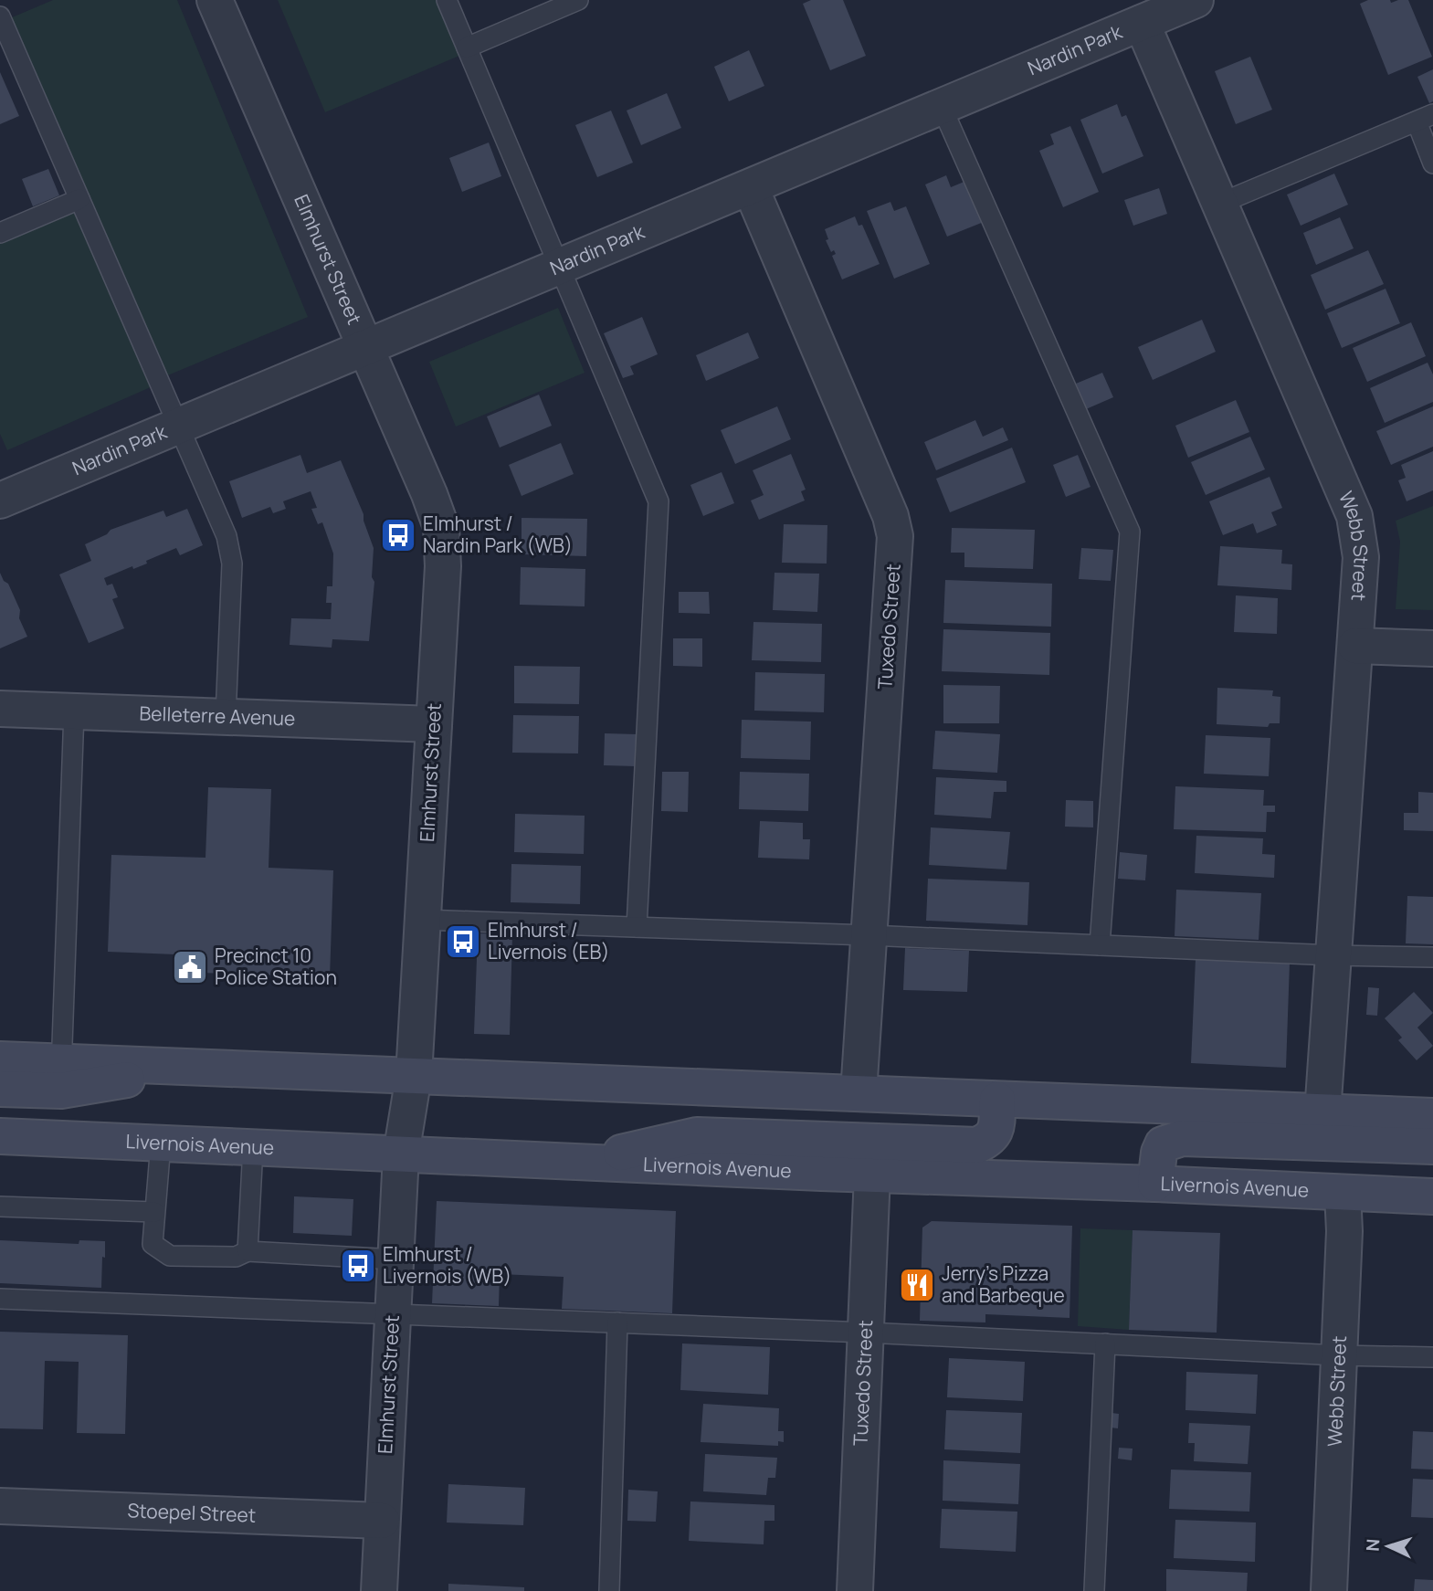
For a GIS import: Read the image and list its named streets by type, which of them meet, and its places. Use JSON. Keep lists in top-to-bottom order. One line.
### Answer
{"streets":{"main road":["Livernois Avenue"],"street":["Nardin Park","Elmhurst Street","Webb Street","Tuxedo Street","Belleterre Avenue","Stoepel Street"]},"crossings":[["Nardin Park","Elmhurst Street"],["Nardin Park","Webb Street"],["Nardin Park","Tuxedo Street"],["Elmhurst Street","Belleterre Avenue"],["Elmhurst Street","Livernois Avenue"],["Elmhurst Street","Stoepel Street"],["Webb Street","Livernois Avenue"],["Tuxedo Street","Livernois Avenue"]],"places":{"bus stop":["Elmhurst / Nardin Park (WB)","Elmhurst / Livernois (EB)","Elmhurst / Livernois (WB)"],"public building":["Precinct 10 Police Station"],"restaurant":["Jerry's Pizza and Barbeque"]},"north":"left"}
